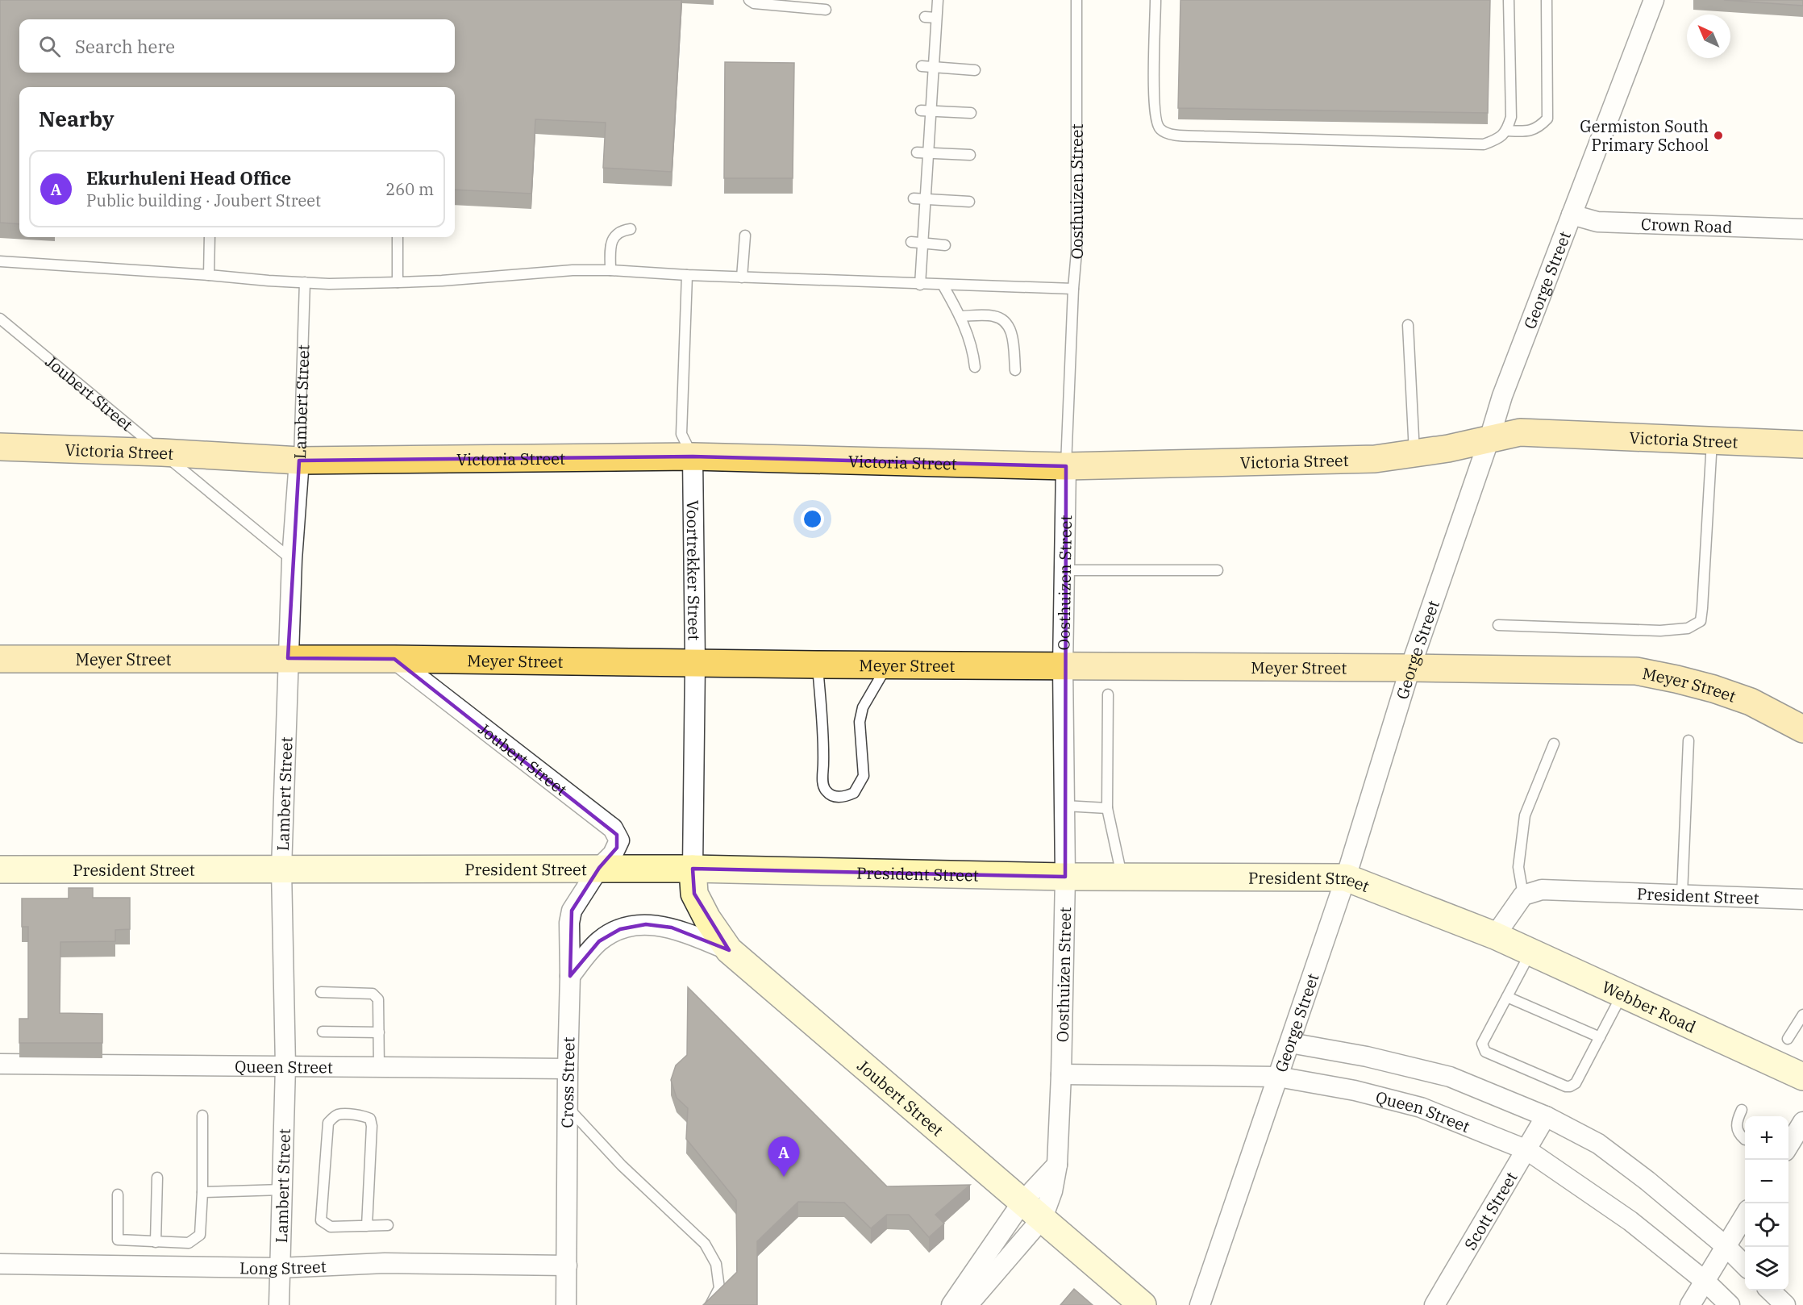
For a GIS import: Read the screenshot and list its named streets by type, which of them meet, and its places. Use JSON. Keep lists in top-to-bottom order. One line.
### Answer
{"streets":{"main road":["Victoria Street","Meyer Street"],"street":["Oosthuizen Street","Crown Road","George Street","Joubert Street","Lambert Street","Voortrekker Street","President Street","Webber Road","Queen Street","Cross Street","Scott Street","Long Street"]},"crossings":[["Oosthuizen Street","Joubert Street"],["Oosthuizen Street","Victoria Street"],["Oosthuizen Street","Meyer Street"],["Oosthuizen Street","President Street"],["Oosthuizen Street","Queen Street"],["Crown Road","George Street"],["George Street","Victoria Street"],["George Street","Meyer Street"],["George Street","President Street"],["George Street","Queen Street"],["Joubert Street","Lambert Street"],["Joubert Street","Victoria Street"],["Joubert Street","Voortrekker Street"],["Joubert Street","Meyer Street"],["Joubert Street","President Street"],["Joubert Street","Cross Street"],["Lambert Street","Victoria Street"],["Lambert Street","Meyer Street"],["Lambert Street","President Street"],["Lambert Street","Queen Street"],["Lambert Street","Long Street"],["Victoria Street","Voortrekker Street"],["Voortrekker Street","Meyer Street"],["Voortrekker Street","President Street"],["President Street","Webber Road"],["President Street","Cross Street"],["Queen Street","Cross Street"],["Queen Street","Scott Street"],["Cross Street","Long Street"]],"places":["Germiston South Primary School"],"north":"top left","page":{"search":"Search here","heading":"Nearby","list":[{"mark":"A","name":"Ekurhuleni Head Office","note":"Public building · Joubert Street","value":"260 m"}],"map_buttons":["+","−"],"pins":"A"}}
